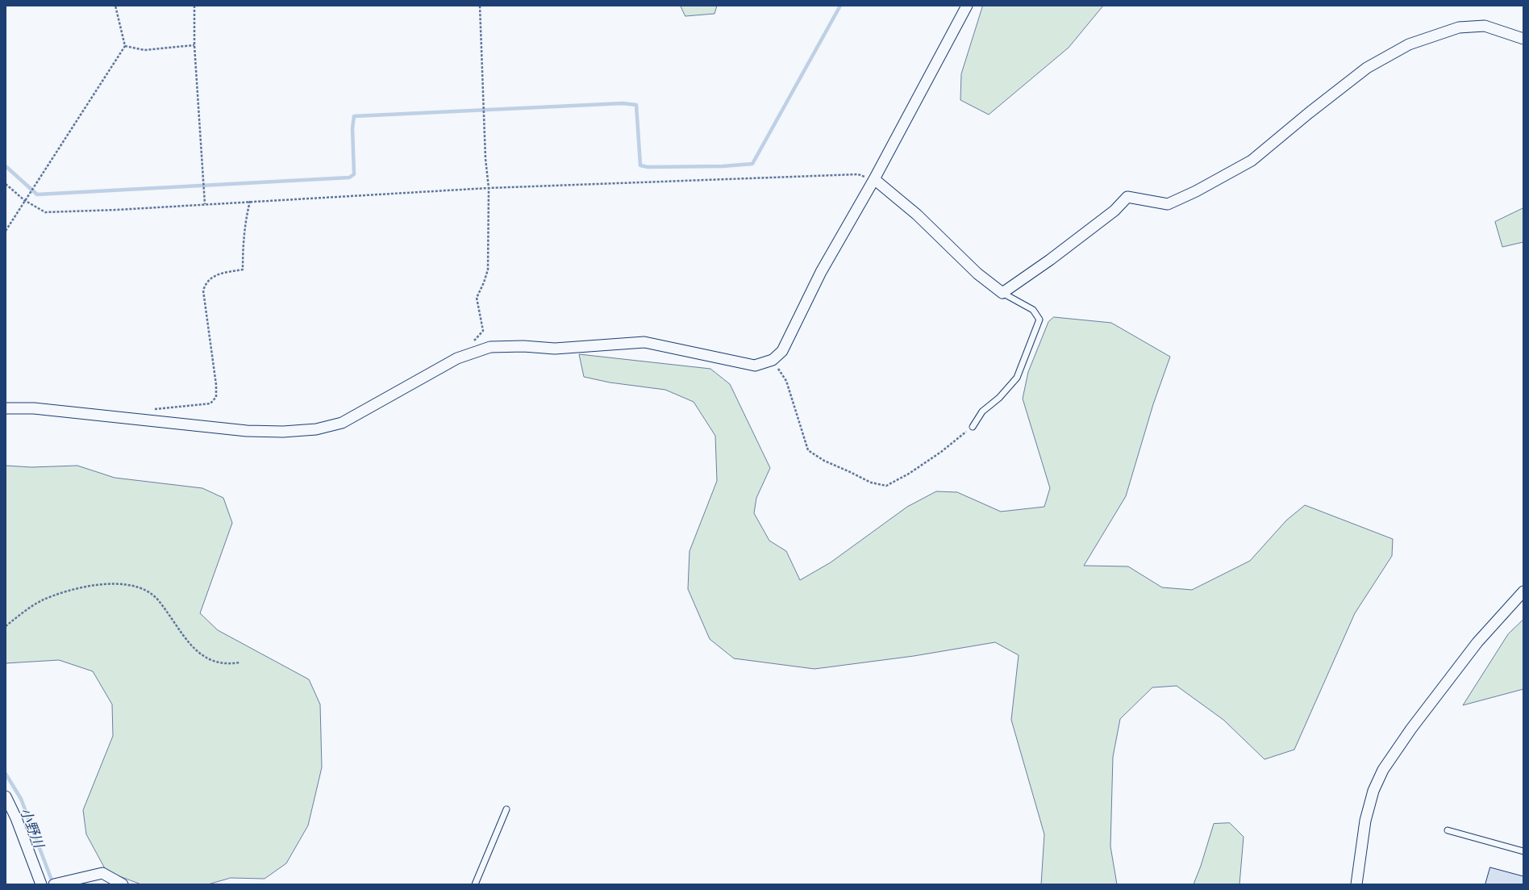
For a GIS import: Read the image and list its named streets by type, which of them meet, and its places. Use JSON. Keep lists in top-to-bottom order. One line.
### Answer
{"water":["小野川"]}
